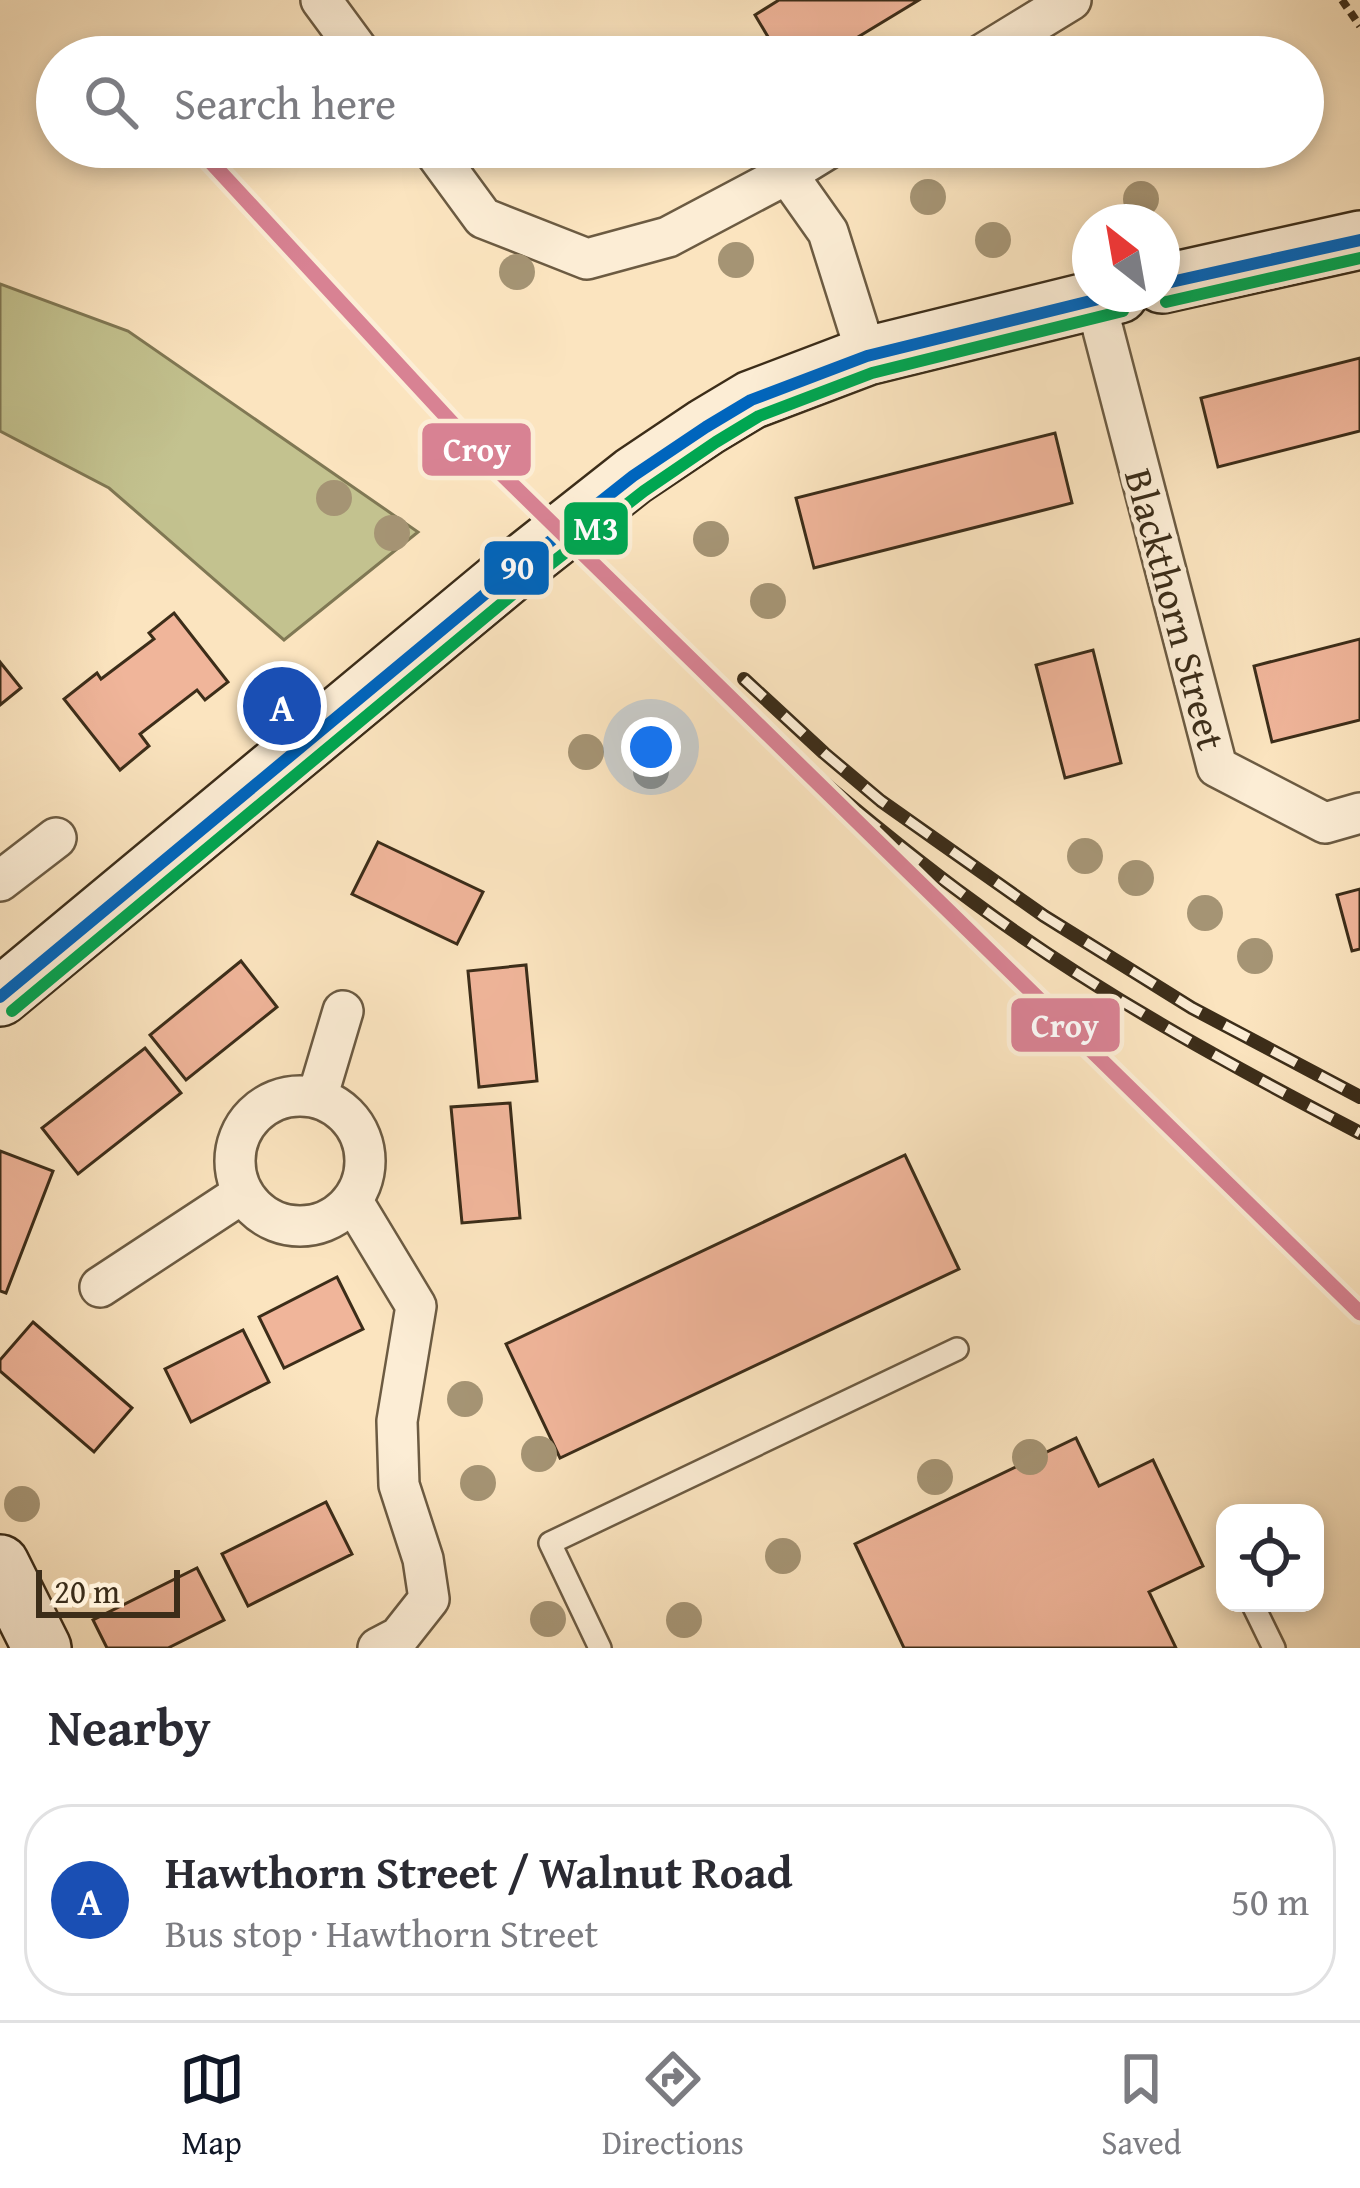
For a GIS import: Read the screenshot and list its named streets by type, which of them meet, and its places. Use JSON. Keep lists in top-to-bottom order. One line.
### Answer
{"streets":{"street":["Blackthorn Street"]},"lines":["transit line Croy","transit line 90","transit line M3"],"scale_bar":"20 m","north":"top left","page":{"search":"Search here","pins":"A","scale":"20 m","heading":"Nearby","list":[{"mark":"A","name":"Hawthorn Street / Walnut Road","note":"Bus stop · Hawthorn Street","value":"50 m"}],"nav":["Map","Directions","Saved"]}}
